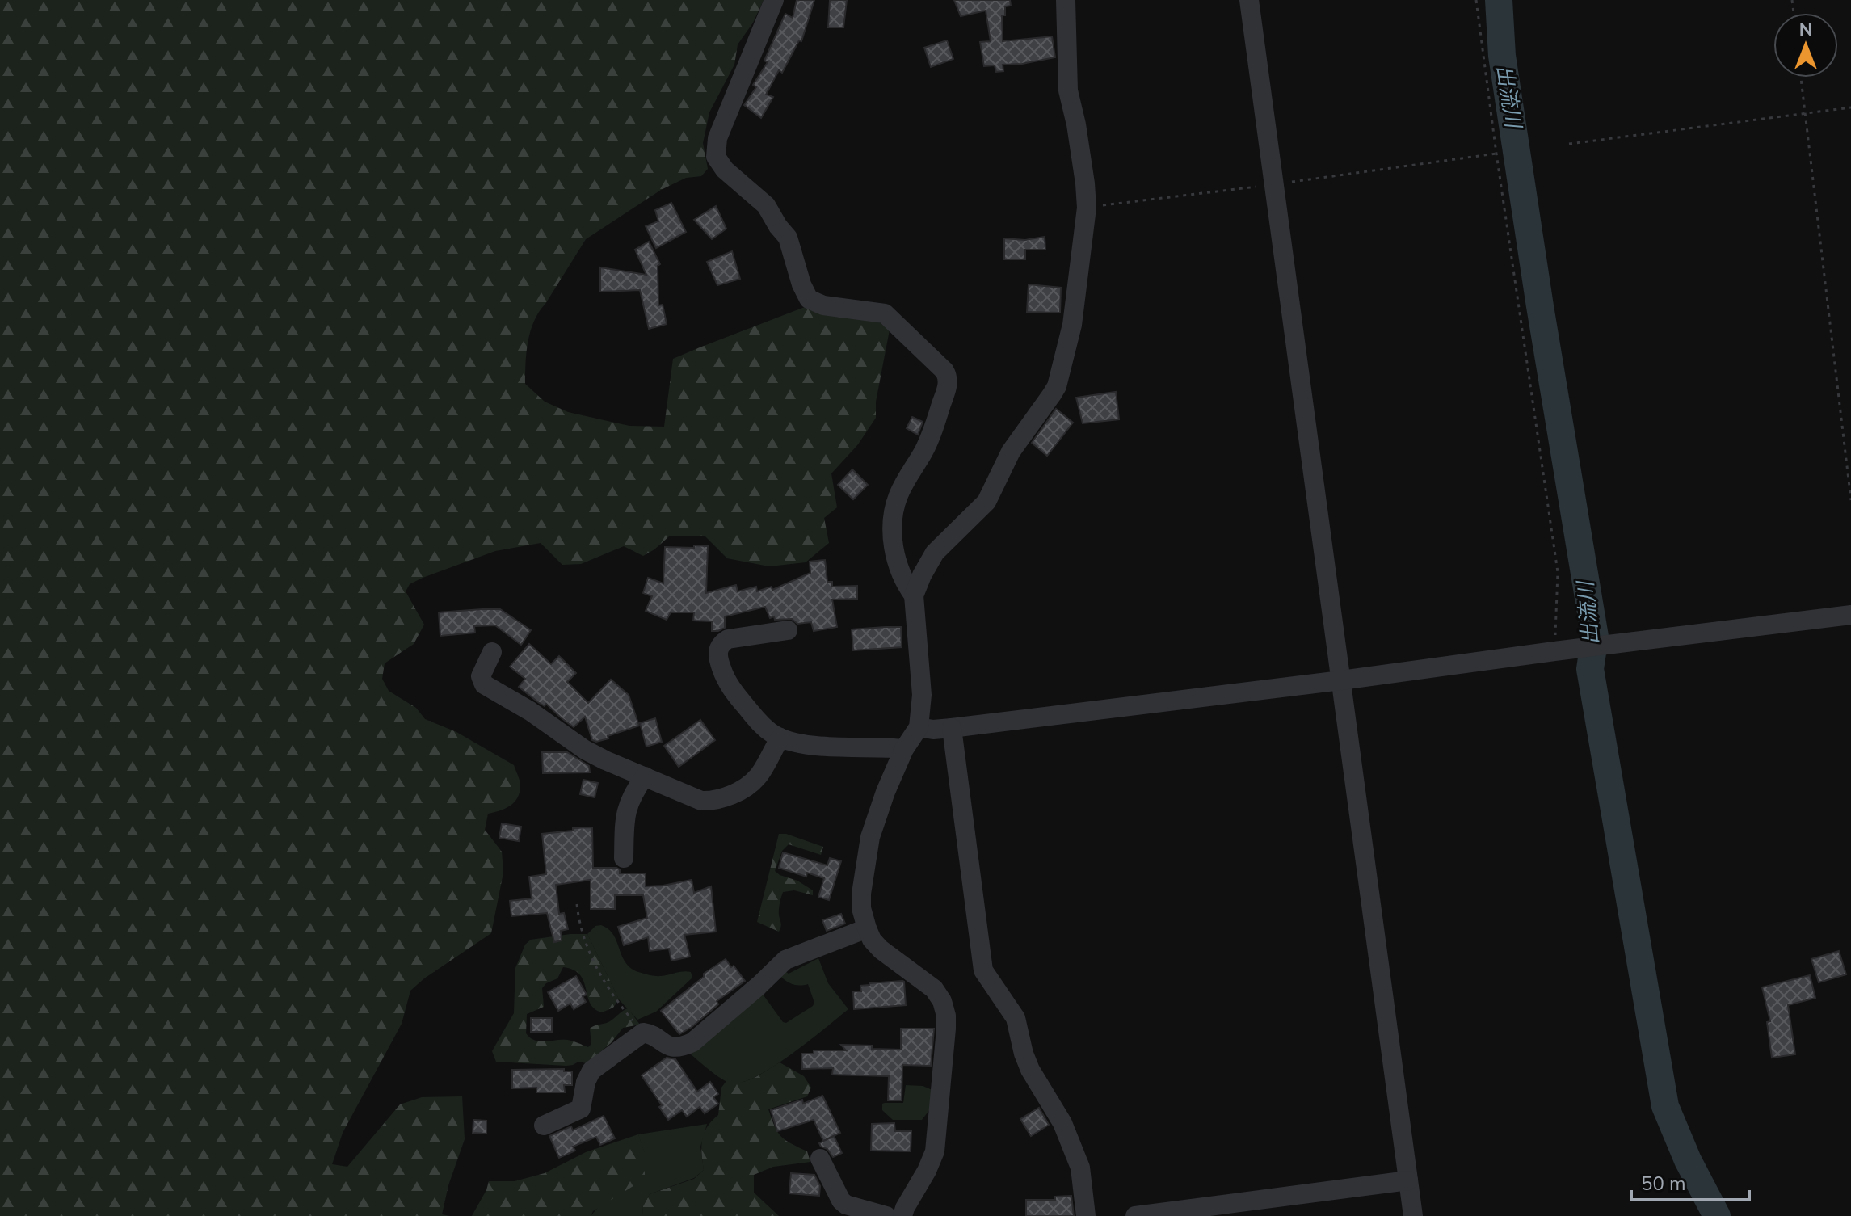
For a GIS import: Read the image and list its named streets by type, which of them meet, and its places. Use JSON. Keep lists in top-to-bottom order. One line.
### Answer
{"water":["出流川"],"scale_bar":"50 m","north":"top"}
